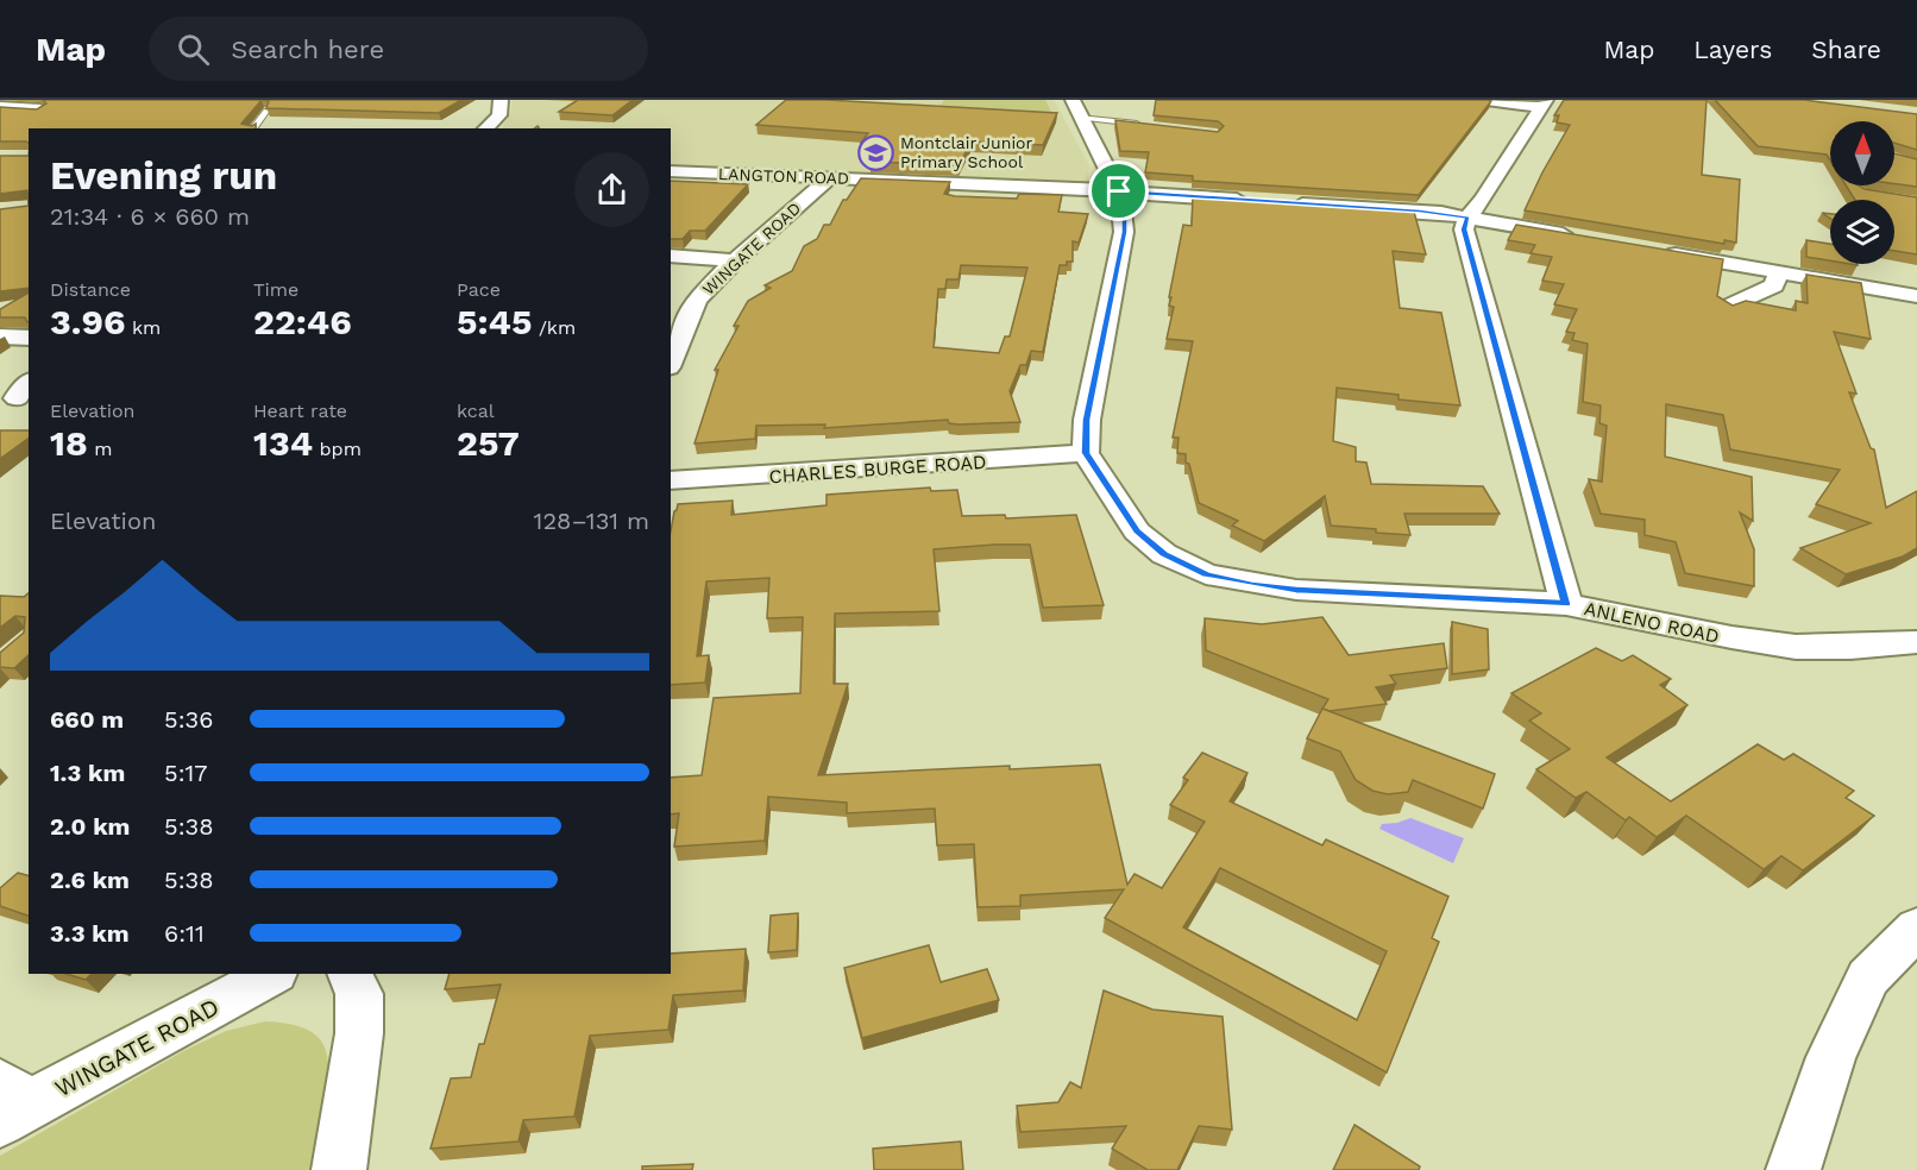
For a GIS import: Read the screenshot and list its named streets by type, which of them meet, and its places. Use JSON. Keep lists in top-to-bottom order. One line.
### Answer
{"streets":{"street":["LANGTON ROAD","WINGATE ROAD","CHARLES BURGE ROAD","ANLENO ROAD"]},"crossings":[["LANGTON ROAD","WINGATE ROAD"],["CHARLES BURGE ROAD","ANLENO ROAD"]],"places":{"school or university":["Montclair Junior Primary School"]},"north":"top","page":{"header":"Map","search":"Search here","nav":["Map","Layers","Share"],"heading":["Evening run","21:34 · 6 × 660 m"],"stats":[["Distance","3.96 km"],["Time","22:46"],["Pace","5:45 /km"],["Elevation","18 m"],["Heart rate","134 bpm"],["kcal","257"]],"chart":["Elevation","128–131 m"],"list":[{"name":"660 m","note":"5:36"},{"name":"1.3 km","note":"5:17"},{"name":"2.0 km","note":"5:38"},{"name":"2.6 km","note":"5:38"},{"name":"3.3 km","note":"6:11"}]}}
